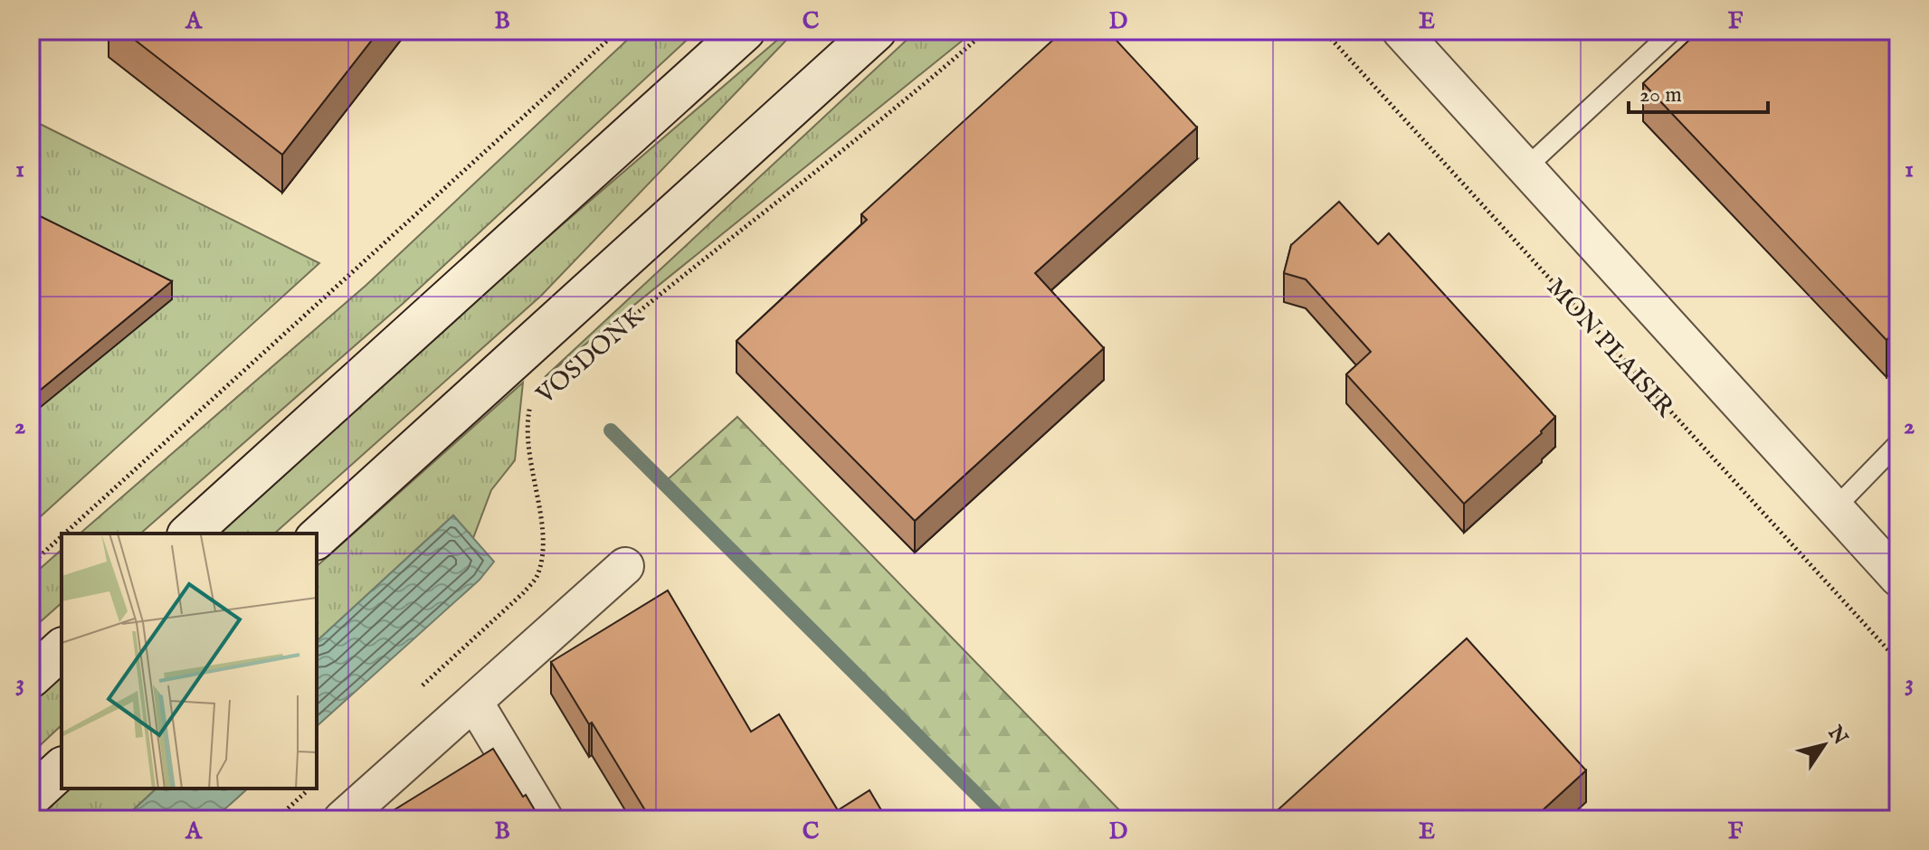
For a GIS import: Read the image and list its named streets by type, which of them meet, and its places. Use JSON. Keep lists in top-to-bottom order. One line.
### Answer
{"streets":{"main road":["VOSDONK"],"path":["MON PLAISIR"]},"scale_bar":"20 m","north":"top right","grid":{"columns":["A","B","C","D","E","F"],"rows":["1","2","3"]}}
